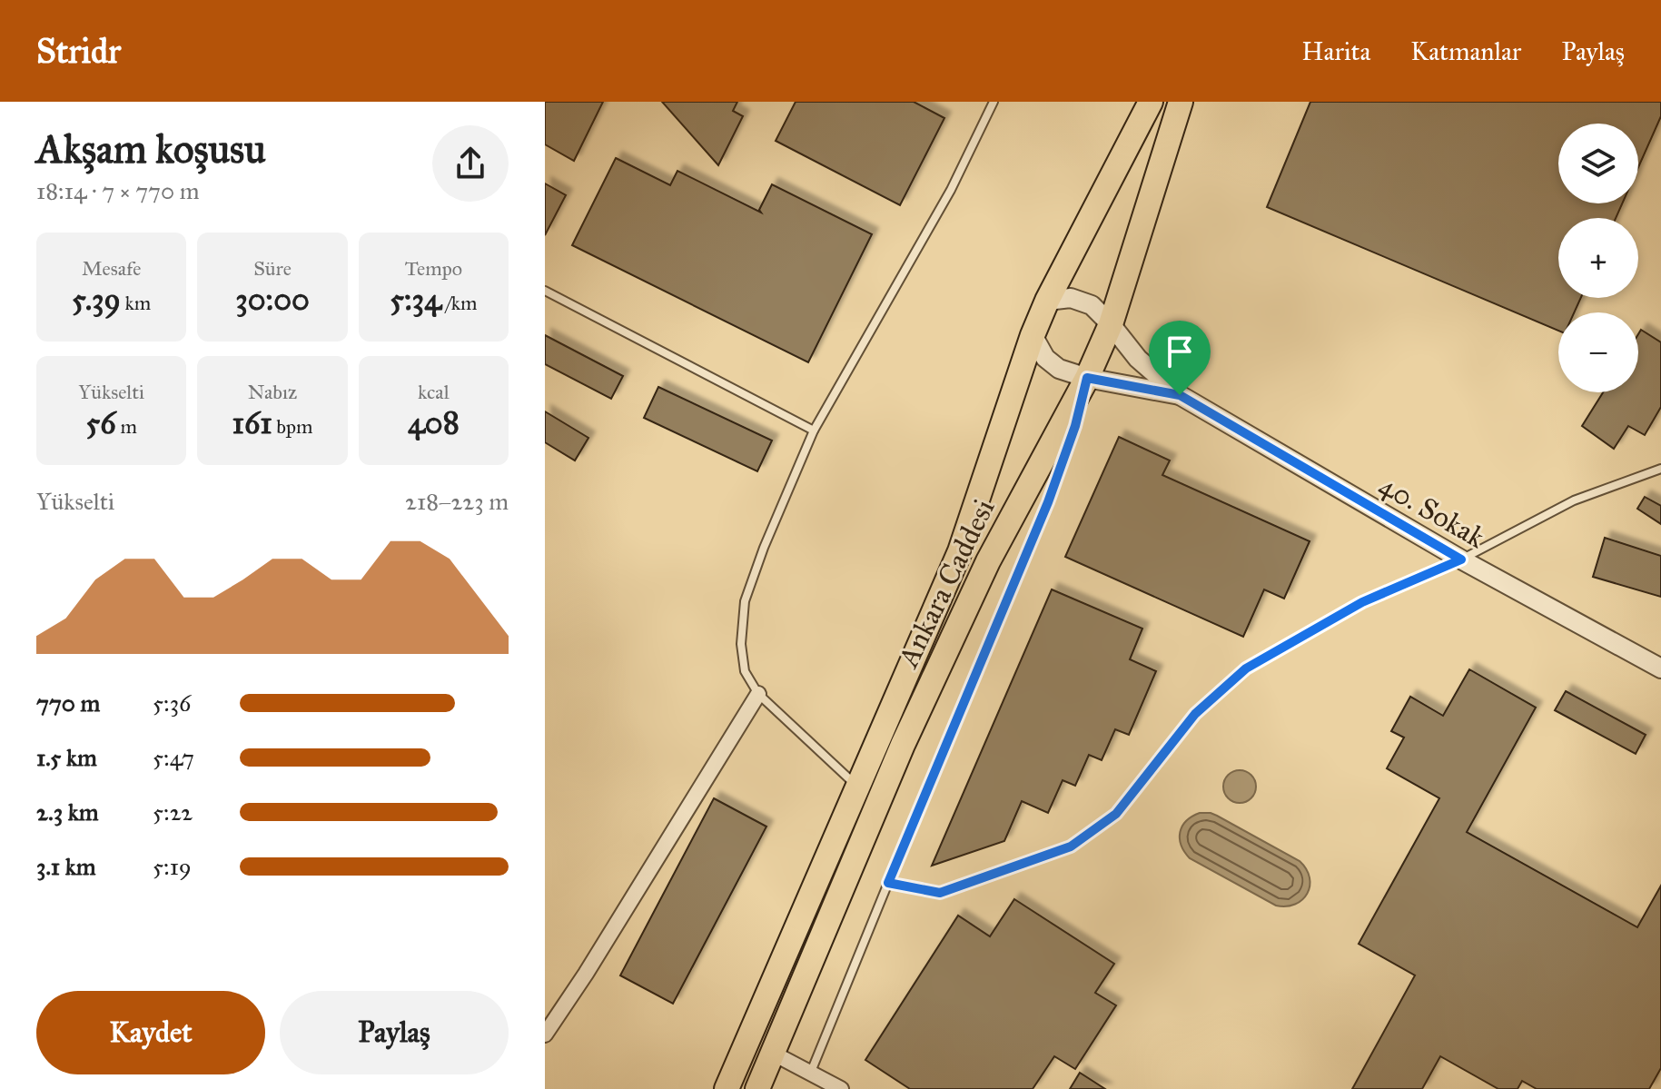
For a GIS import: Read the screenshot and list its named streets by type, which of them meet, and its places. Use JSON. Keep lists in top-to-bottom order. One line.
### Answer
{"streets":{"highway":["Ankara Caddesi"],"street":["40. Sokak"]},"page":{"header":"Stridr","nav":["Harita","Katmanlar","Paylaş"],"heading":["Akşam koşusu","18:14 · 7 × 770 m"],"map_buttons":["+","−"],"stats":[["Mesafe","5.39 km"],["Süre","30:00"],["Tempo","5:34 /km"],["Yükselti","56 m"],["Nabız","161 bpm"],["kcal","408"]],"chart":["Yükselti","218–223 m"],"list":[{"name":"770 m","note":"5:36"},{"name":"1.5 km","note":"5:47"},{"name":"2.3 km","note":"5:22"},{"name":"3.1 km","note":"5:19"}],"buttons":["Kaydet","Paylaş"]}}
